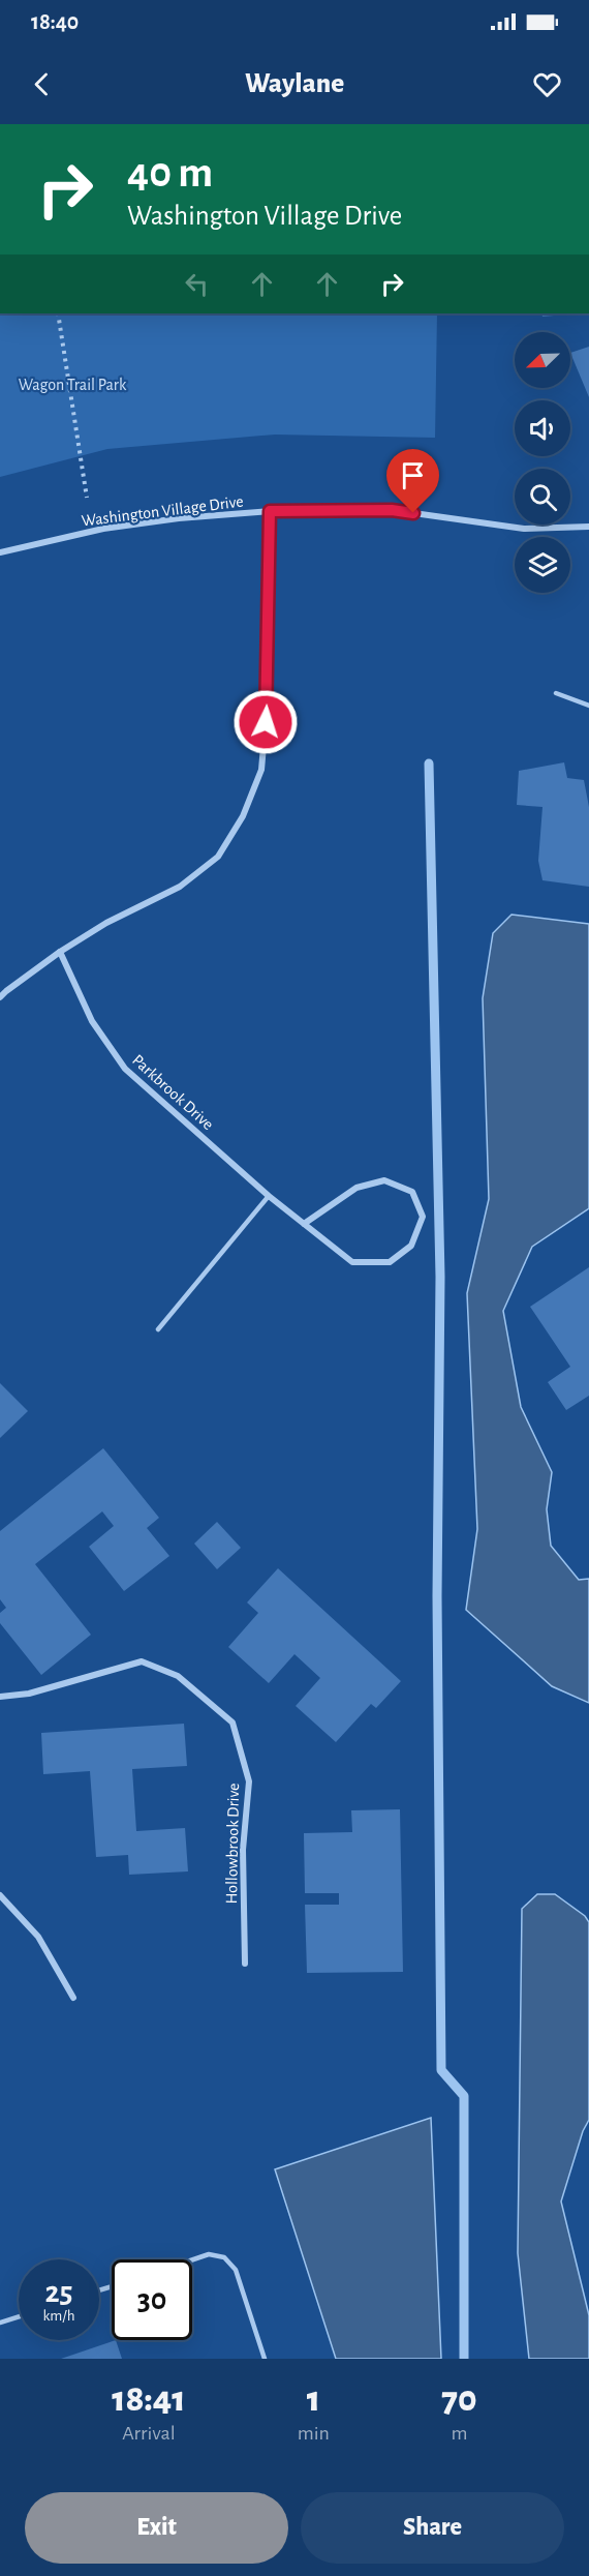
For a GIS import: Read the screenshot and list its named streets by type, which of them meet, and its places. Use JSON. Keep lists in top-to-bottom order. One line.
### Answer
{"streets":{"street":["Washington Village Drive","Parkbrook Drive","Hollowbrook Drive"]},"parks":["Wagon Trail Park"],"north":"bottom left","page":{"status":"18:40","header":"Waylane","turn":["40 m","Washington Village Drive"],"speed":"25 km/h","limit":"30","eta":["18:41","Arrival","1","min","70","m"],"buttons":["Exit","Share"]}}
